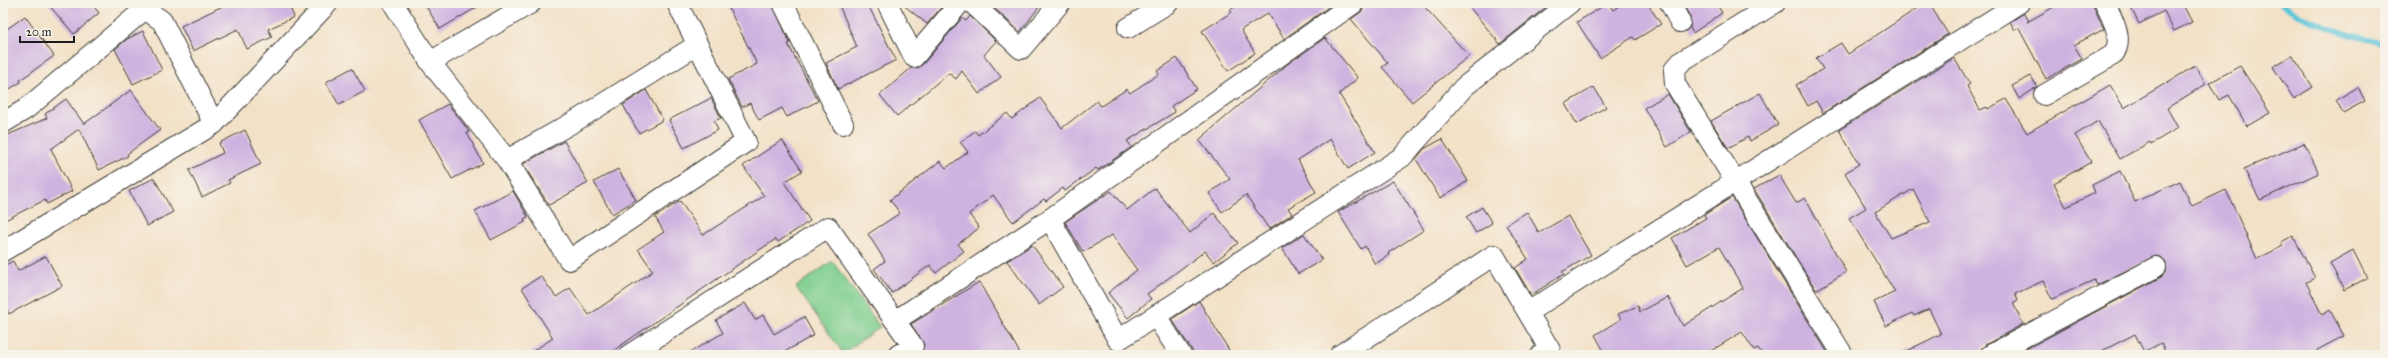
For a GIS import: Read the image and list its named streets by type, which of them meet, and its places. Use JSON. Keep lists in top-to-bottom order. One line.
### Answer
{"scale_bar":"20 m"}
